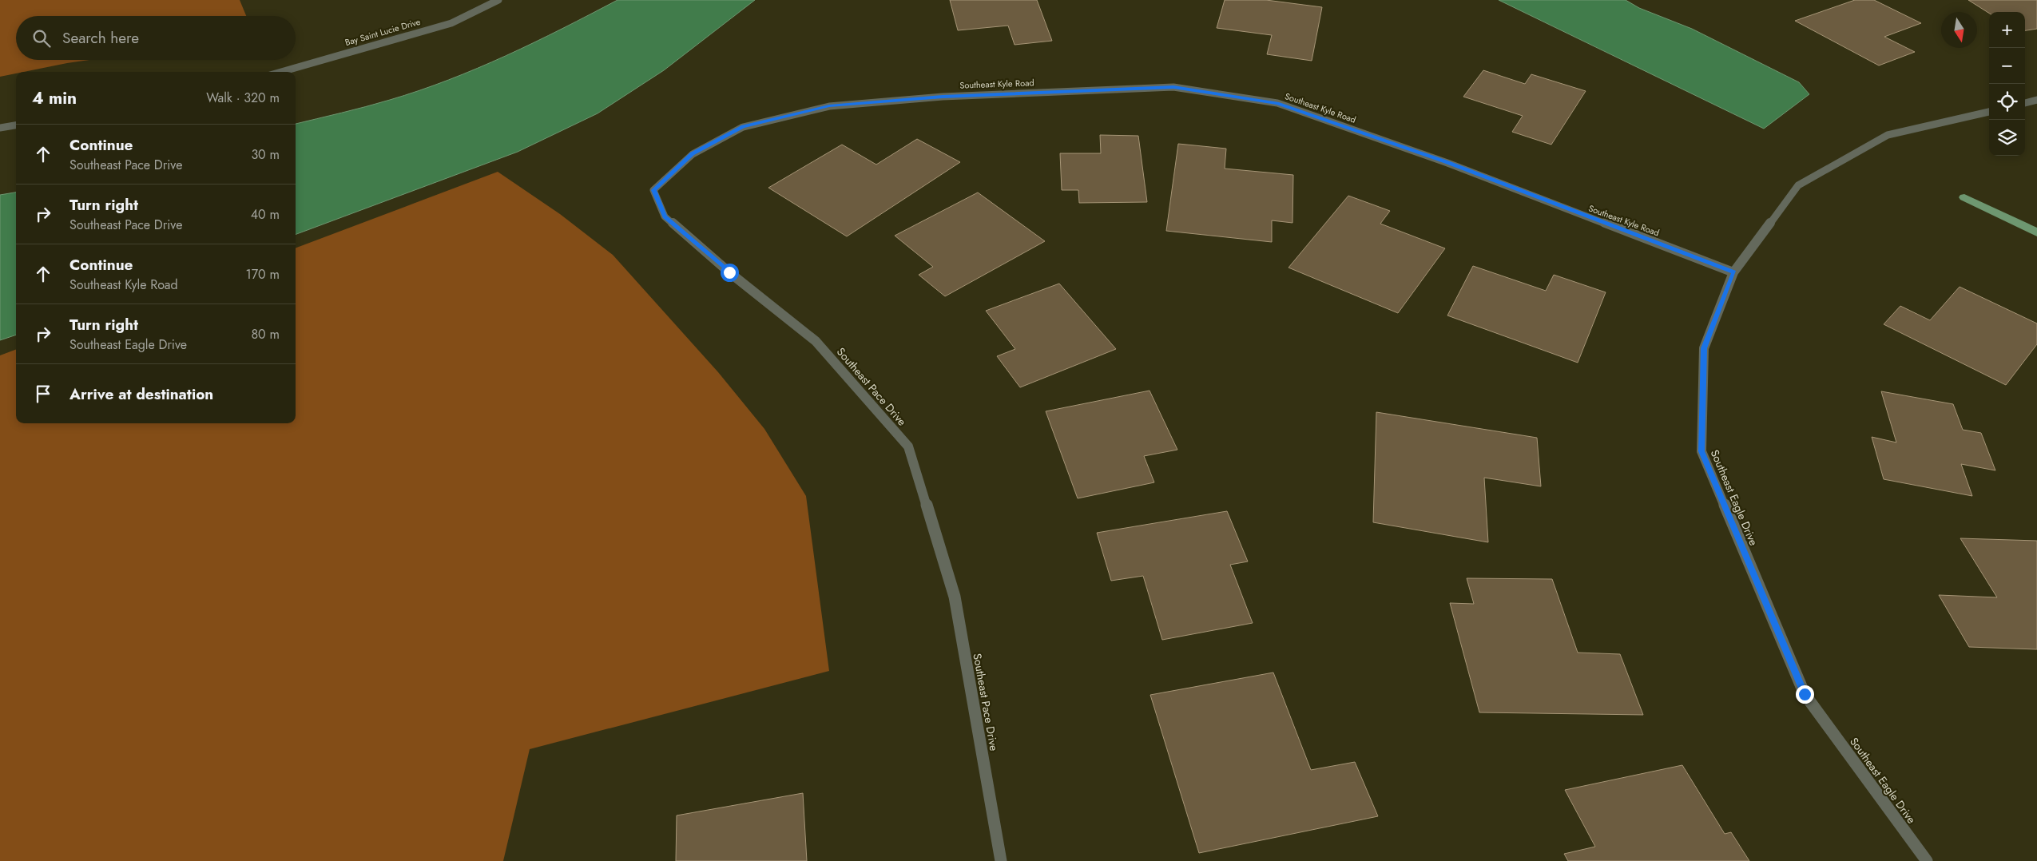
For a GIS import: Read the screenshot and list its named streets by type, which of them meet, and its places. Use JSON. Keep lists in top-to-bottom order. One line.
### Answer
{"streets":{"street":["Bay Saint Lucie Drive","Southeast Kyle Road","Southeast Pace Drive","Southeast Eagle Drive"]},"crossings":[["Southeast Kyle Road","Southeast Pace Drive"],["Southeast Kyle Road","Southeast Eagle Drive"]],"north":"bottom","page":{"map_buttons":["+","−"],"search":"Search here","heading":["4 min","Walk · 320 m"],"list":[["Continue","Southeast Pace Drive","30 m"],["Turn right","Southeast Pace Drive","40 m"],["Continue","Southeast Kyle Road","170 m"],["Turn right","Southeast Eagle Drive","80 m"],"Arrive at destination"]}}
